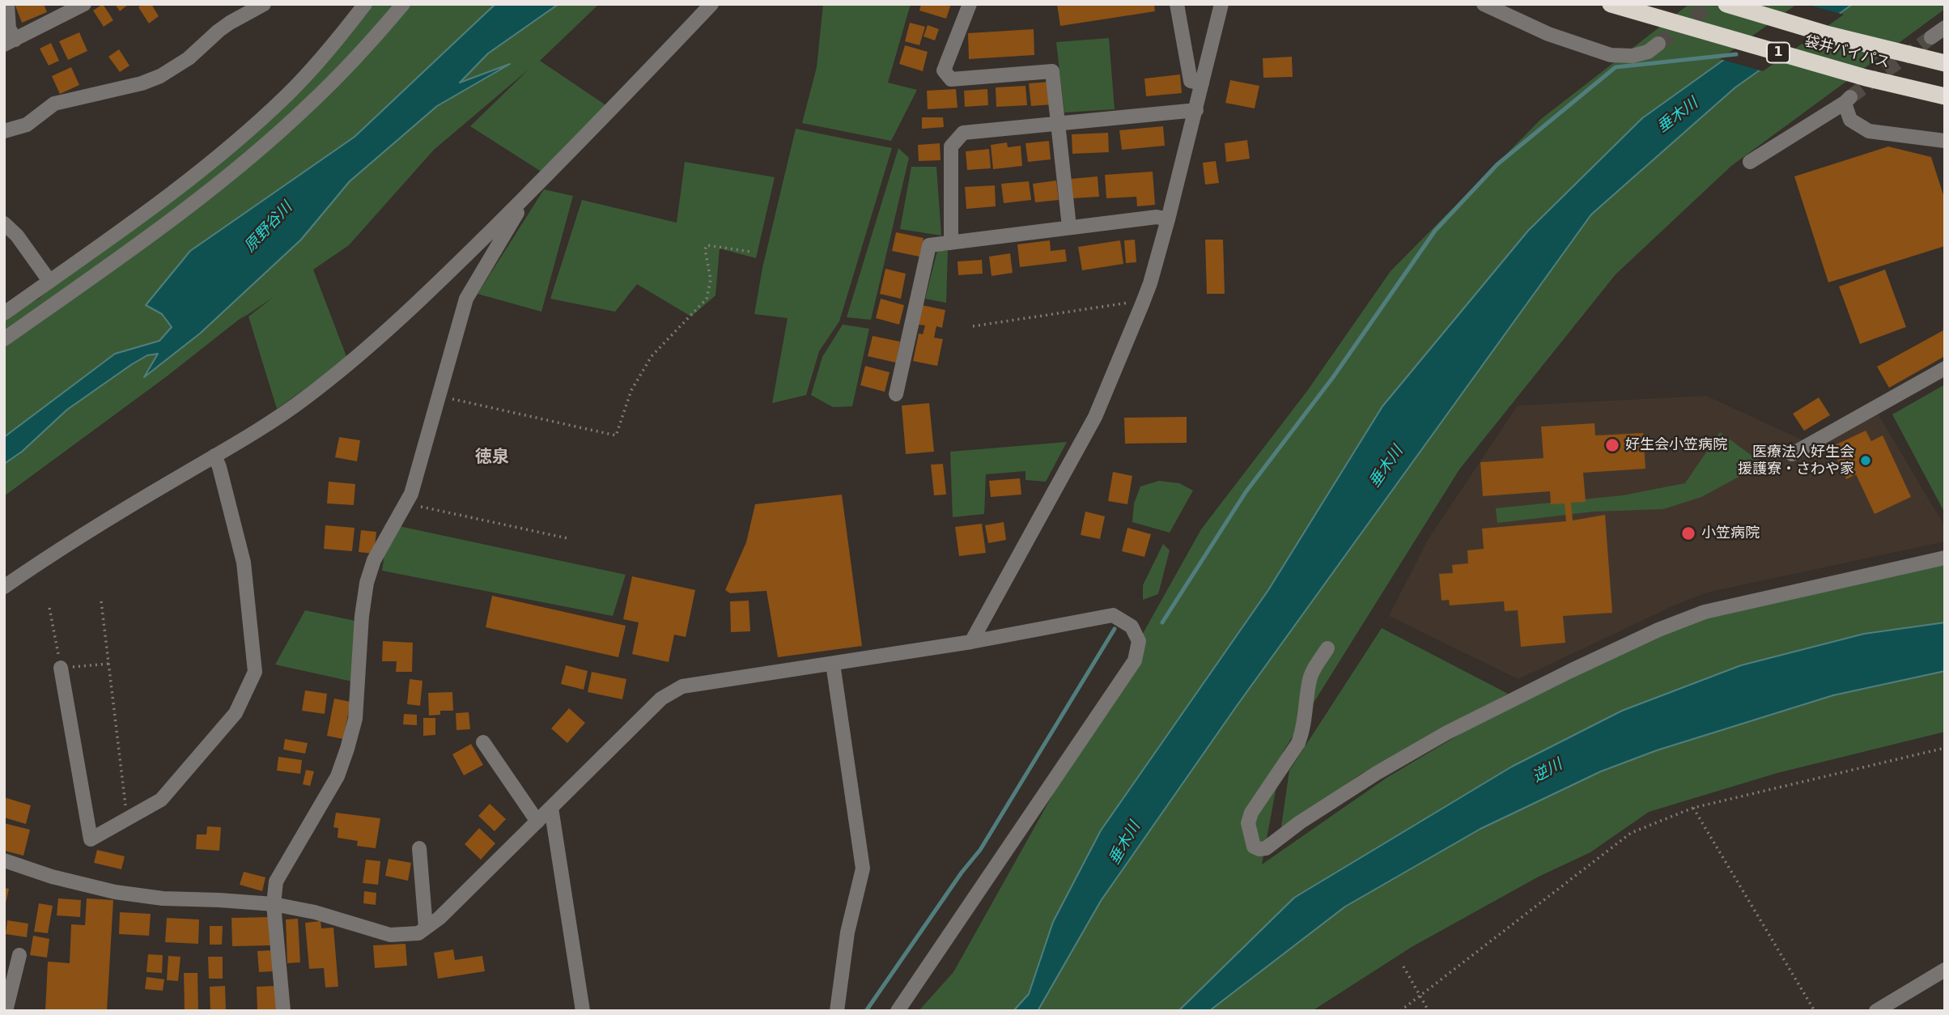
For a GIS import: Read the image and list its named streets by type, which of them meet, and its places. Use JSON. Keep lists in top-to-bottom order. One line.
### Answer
{"streets":{"highway":["1","袋井バイパス"]},"districts":["徳泉"],"water":["垂木川","原野谷川","逆川"],"places":["好生会小笠病院","医療法人好生会 援護寮・さわや家","小笠病院"]}
